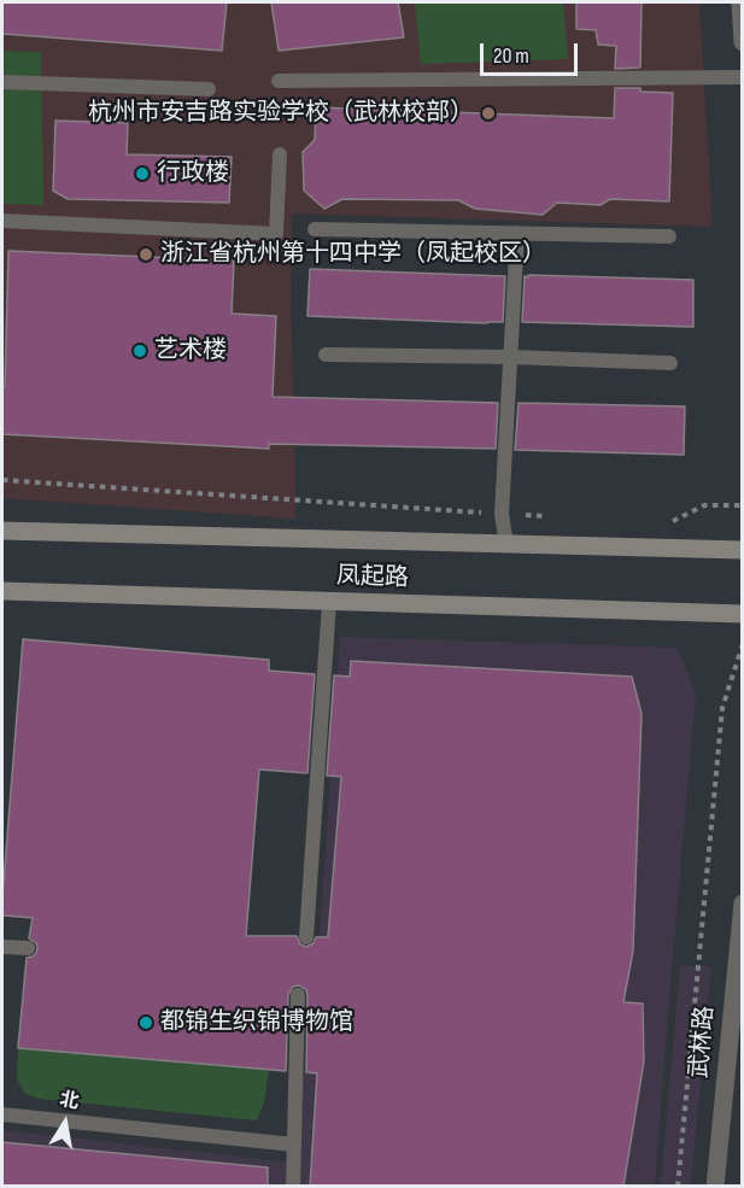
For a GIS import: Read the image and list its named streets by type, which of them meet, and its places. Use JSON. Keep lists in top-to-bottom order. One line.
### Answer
{"streets":{"main road":["凤起路"],"street":["武林路"]},"places":["杭州市安吉路实验学校（武林校部）","行政楼","浙江省杭州第十四中学（凤起校区）","艺术楼","都锦生织锦博物馆"],"scale_bar":"20 m","north":"top"}
